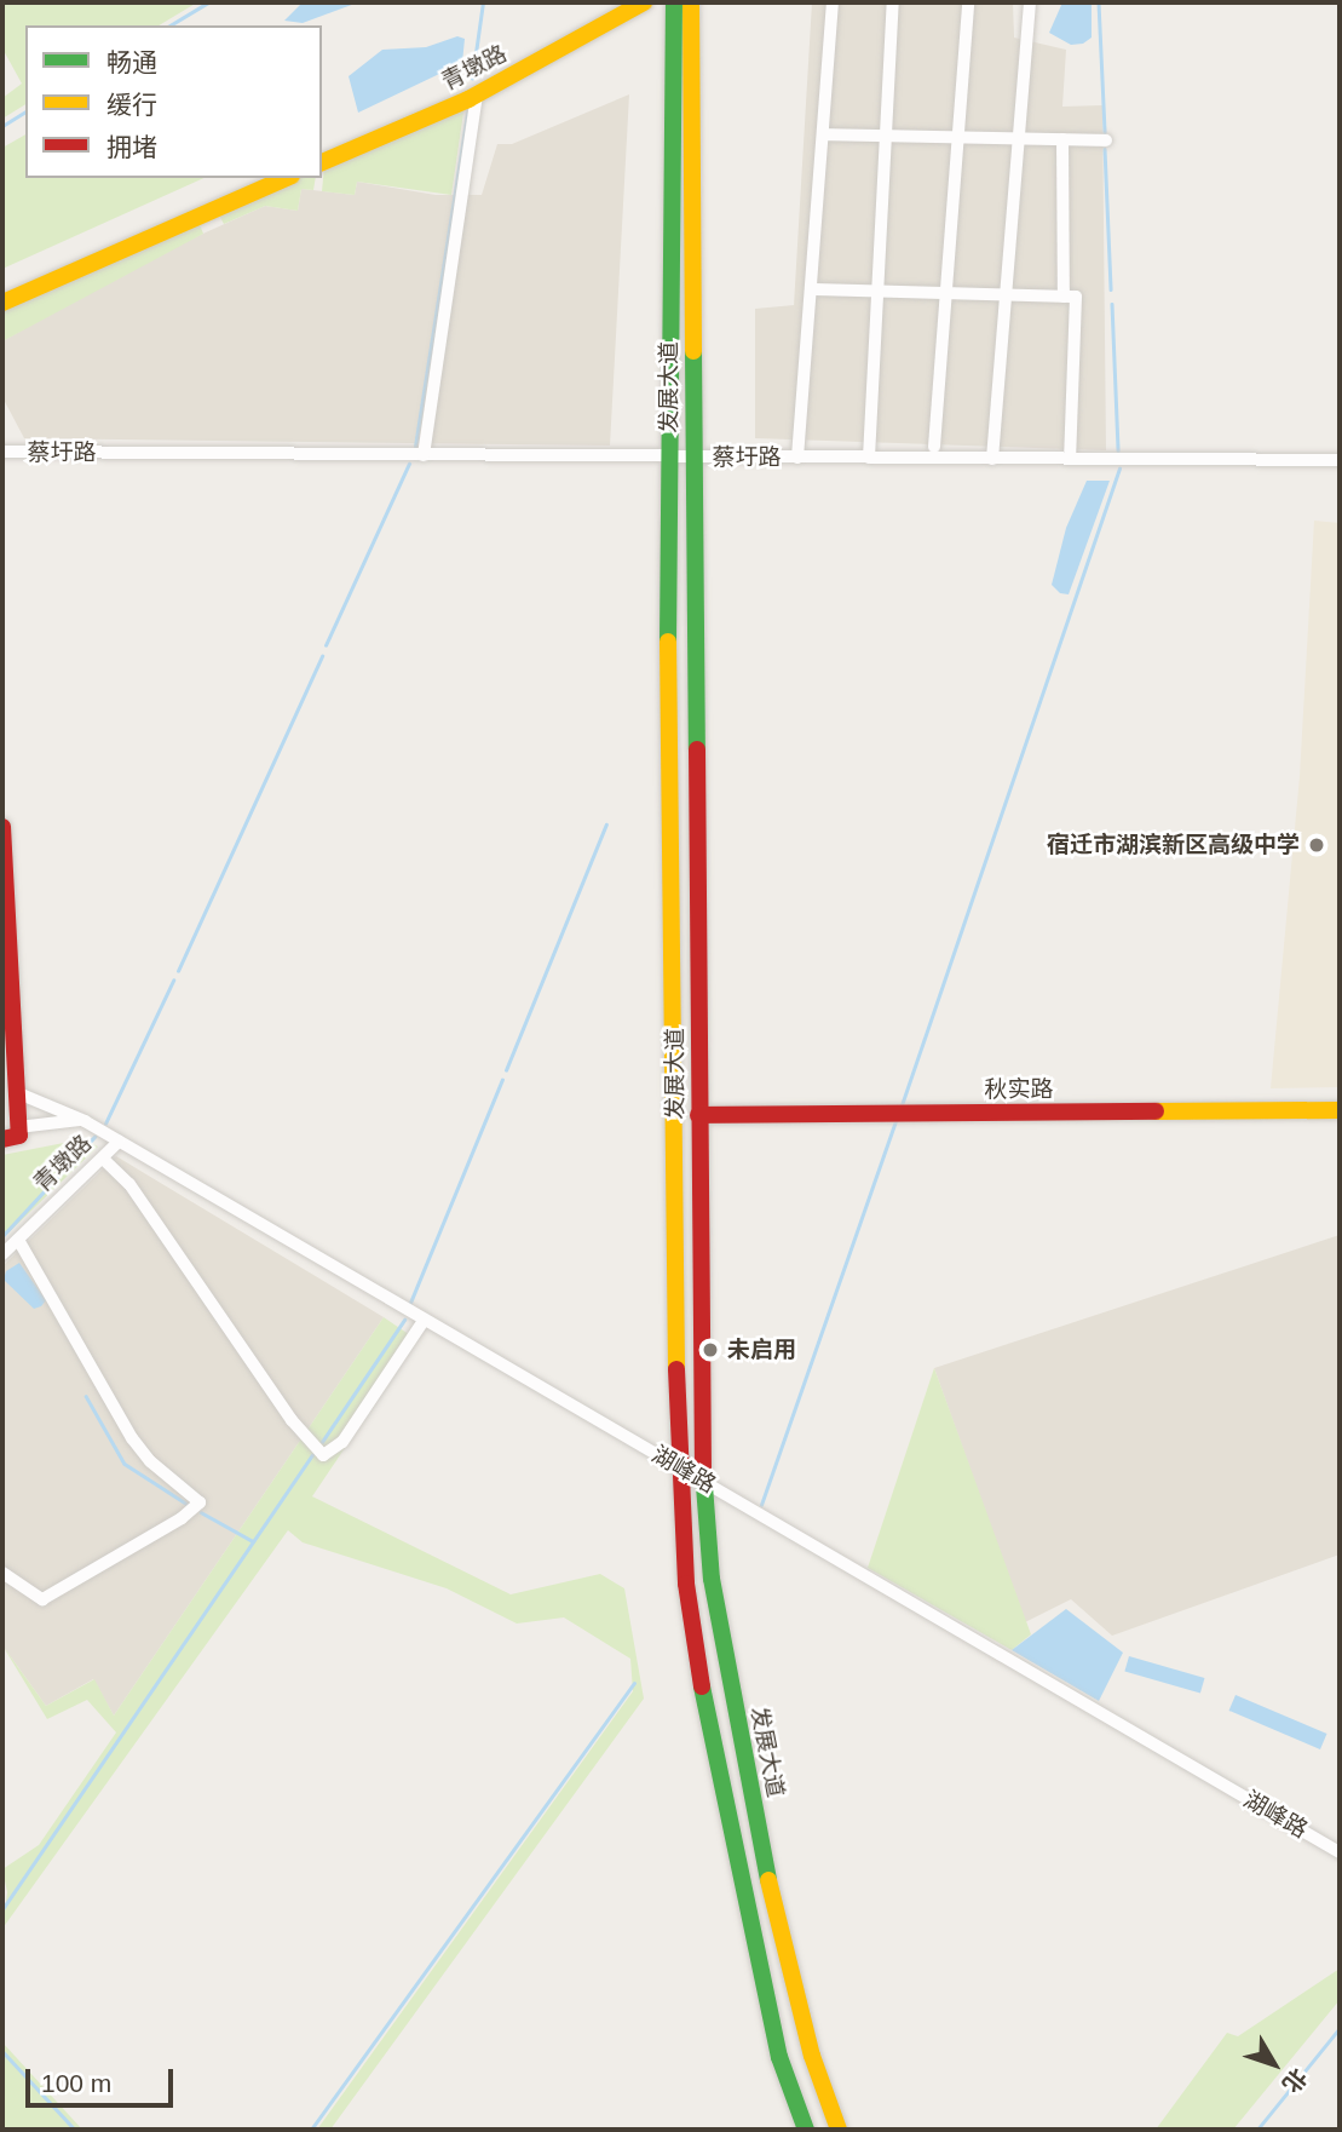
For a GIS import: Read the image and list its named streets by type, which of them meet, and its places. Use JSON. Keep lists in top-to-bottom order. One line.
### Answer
{"streets":{"main road":["青墩路","发展大道","秋实路"],"street":["蔡圩路","湖峰路"]},"crossings":[["青墩路","湖峰路"],["发展大道","蔡圩路"],["发展大道","秋实路"],["发展大道","湖峰路"]],"places":["宿迁市湖滨新区高级中学","未启用"],"legend":["畅通","缓行","拥堵"],"scale_bar":"100 m","north":"bottom right"}
